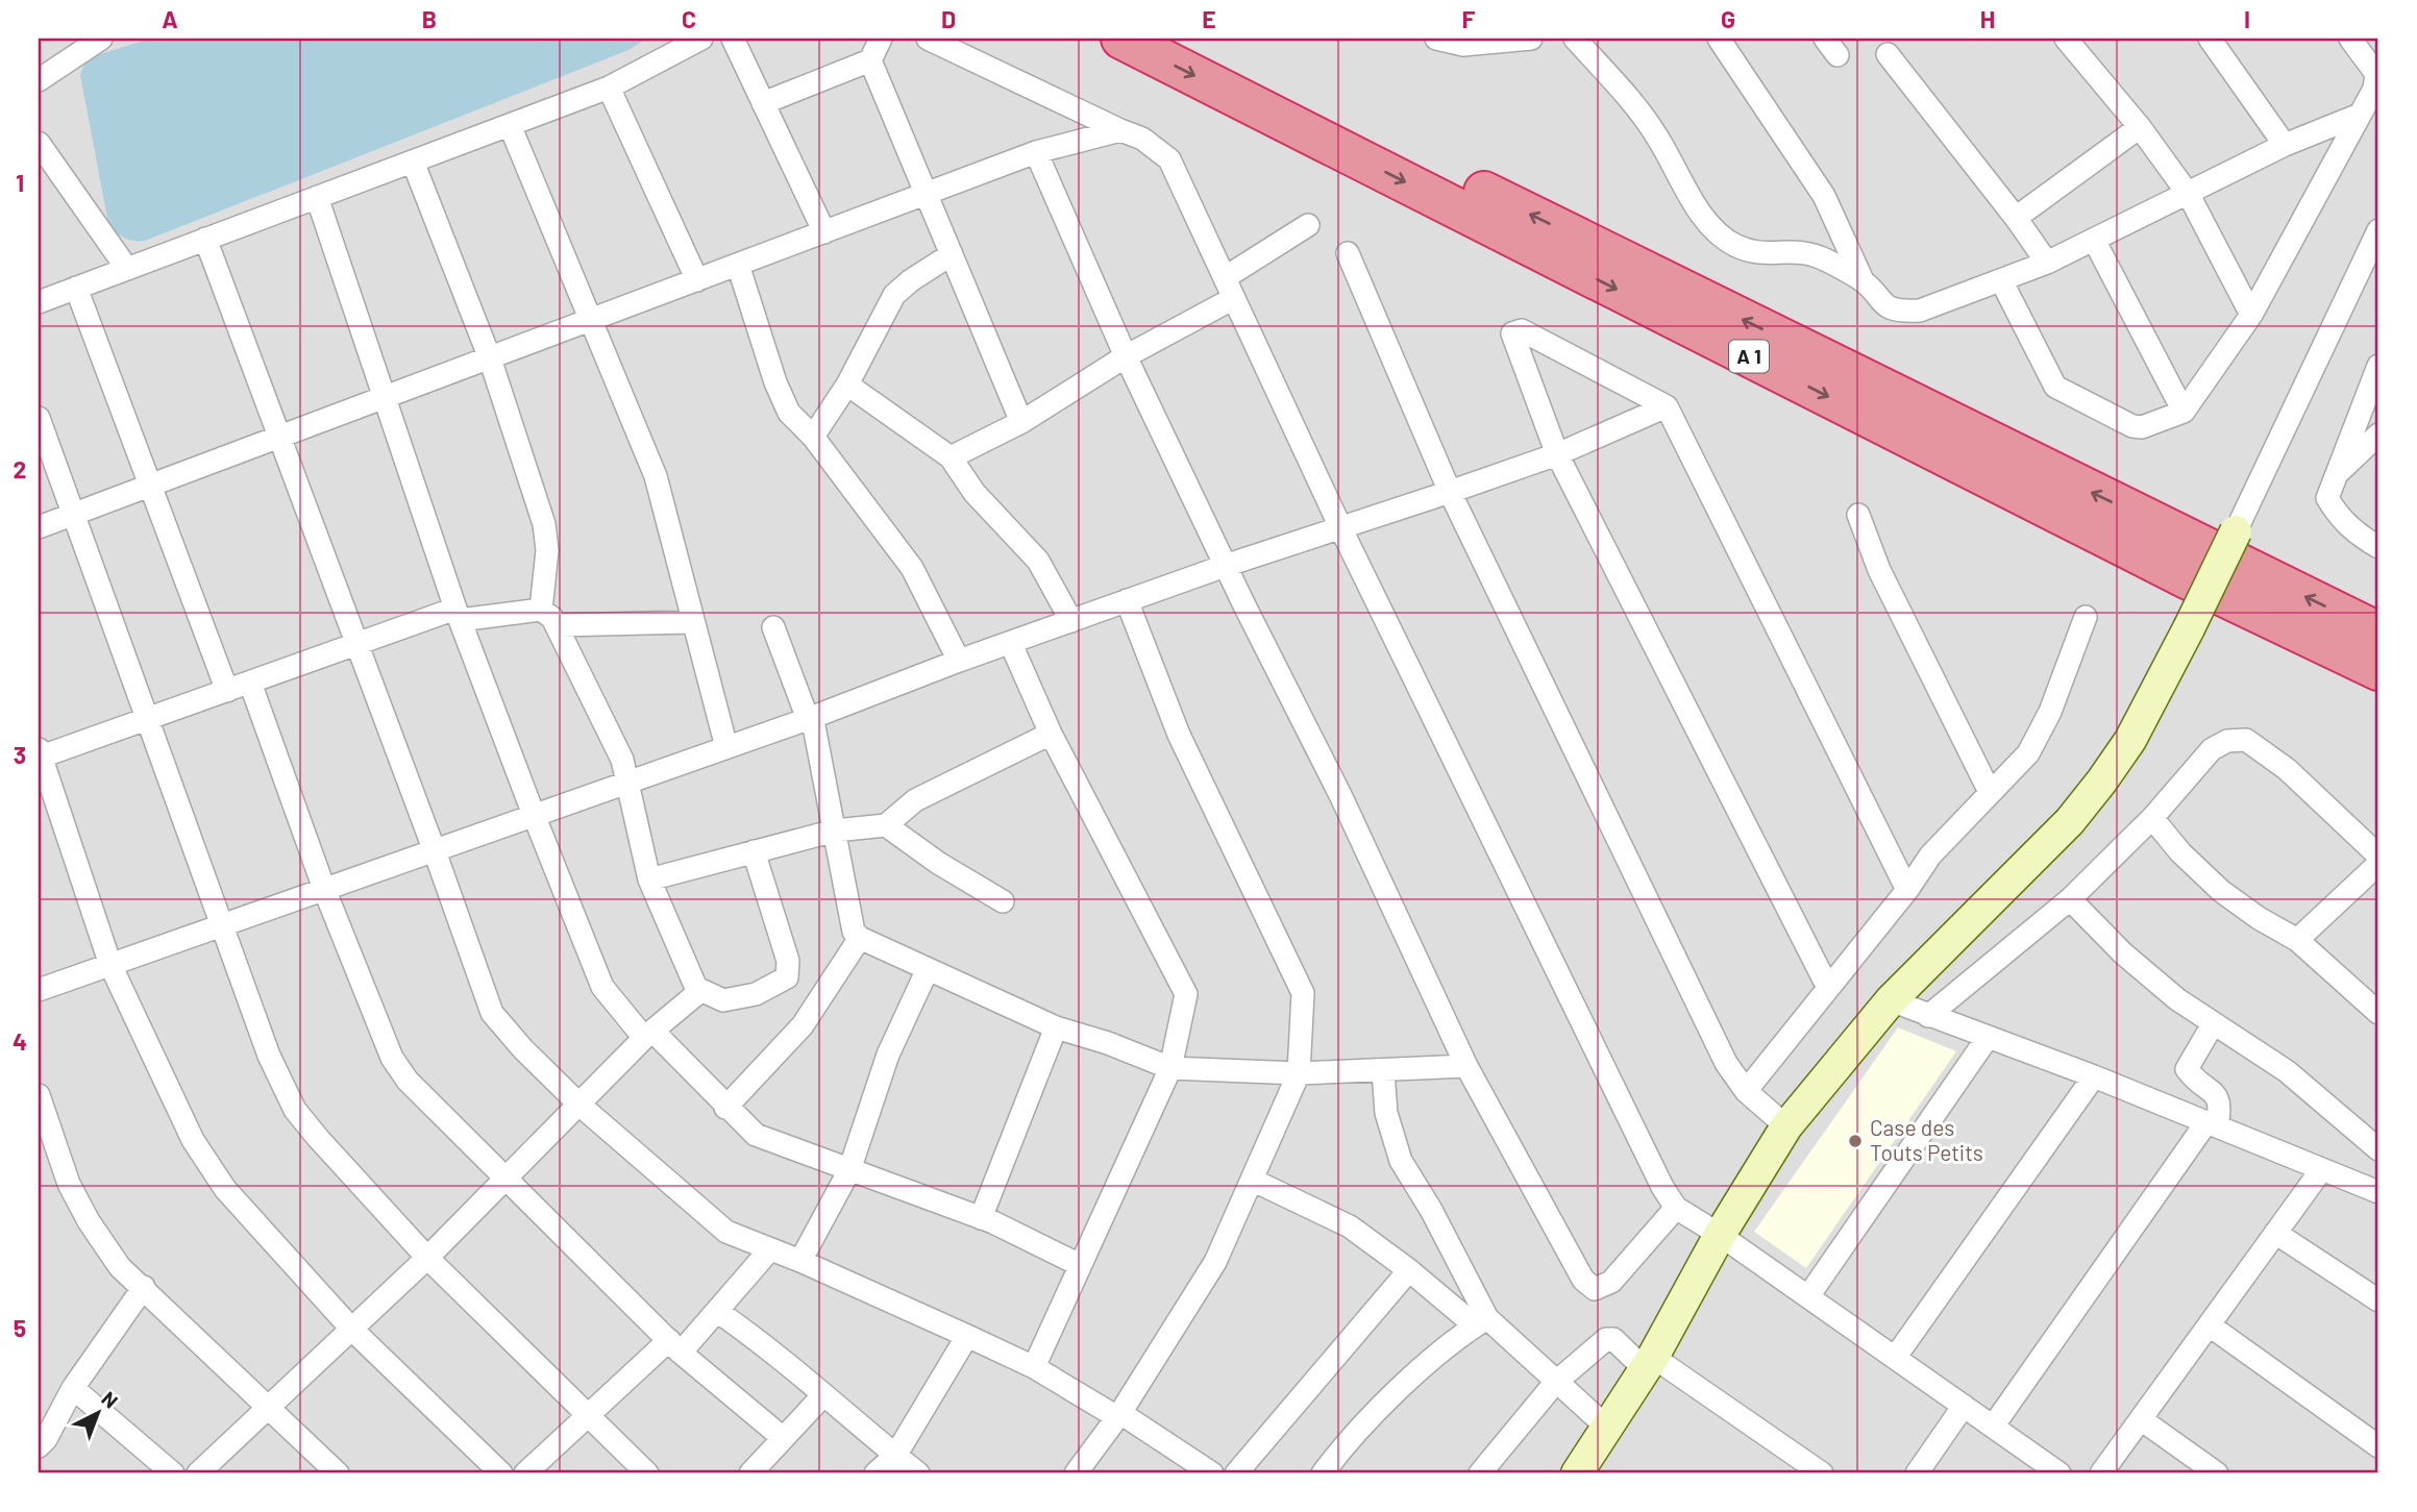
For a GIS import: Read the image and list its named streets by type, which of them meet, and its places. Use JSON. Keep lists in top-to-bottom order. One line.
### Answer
{"streets":{"highway":["A 1"]},"places":["Case des Touts Petits"],"north":"top right","grid":{"columns":["A","B","C","D","E","F","G","H","I"],"rows":["1","2","3","4","5"]}}
